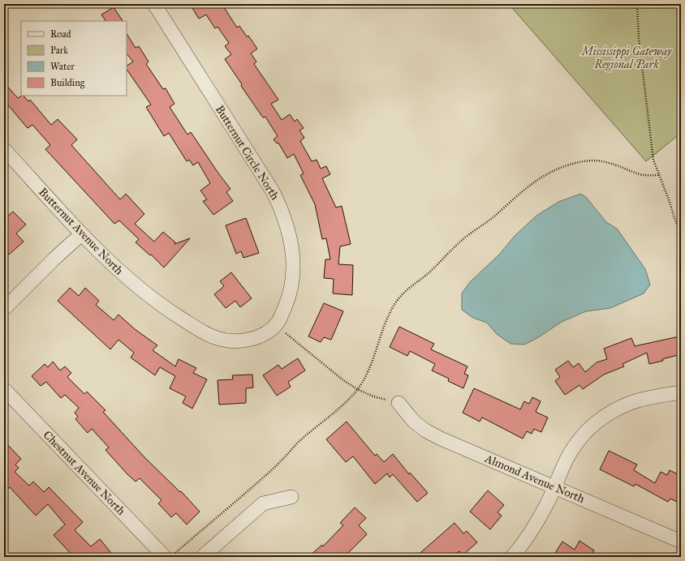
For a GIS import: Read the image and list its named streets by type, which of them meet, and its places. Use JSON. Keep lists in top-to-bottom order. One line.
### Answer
{"streets":{"street":["Butternut Circle North","Butternut Avenue North","Chestnut Avenue North","Almond Avenue North"]},"crossings":[["Butternut Circle North","Butternut Avenue North"]],"parks":["Mississippi Gateway Regional Park"],"legend":["Road","Park","Water","Building"]}
